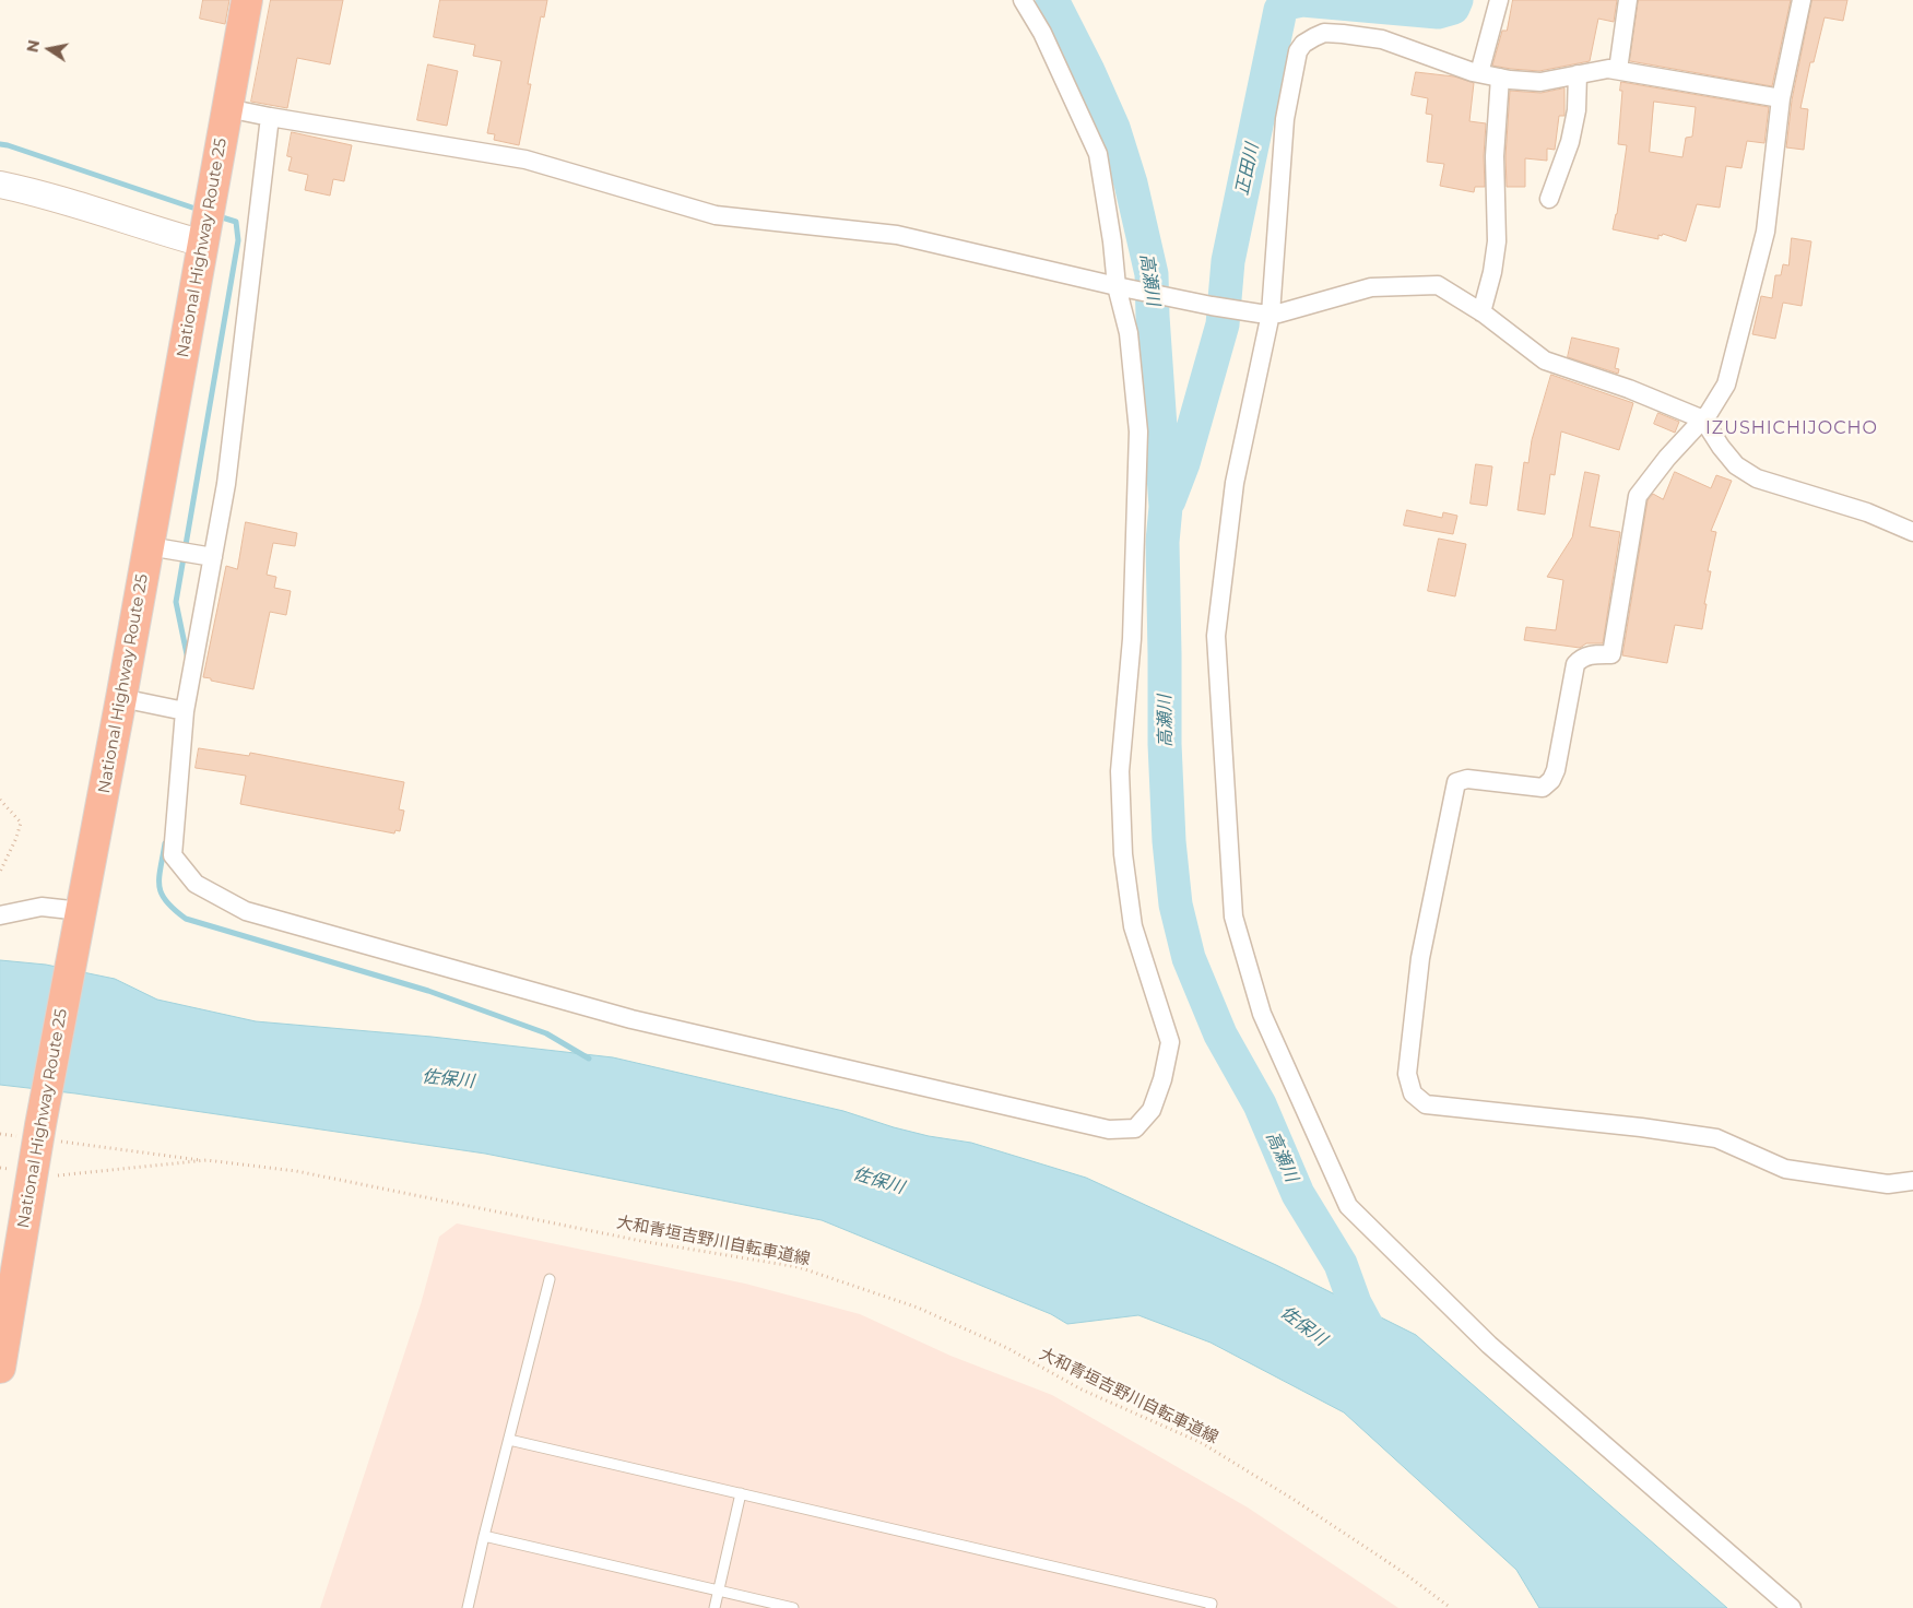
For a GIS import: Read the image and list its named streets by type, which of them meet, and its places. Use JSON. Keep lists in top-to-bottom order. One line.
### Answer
{"streets":{"highway":["National Highway Route 25"],"path":["大和青垣吉野川自転車道線"]},"districts":["IZUSHICHIJOCHO"],"water":["正田川","高瀬川","佐保川"],"north":"left"}
